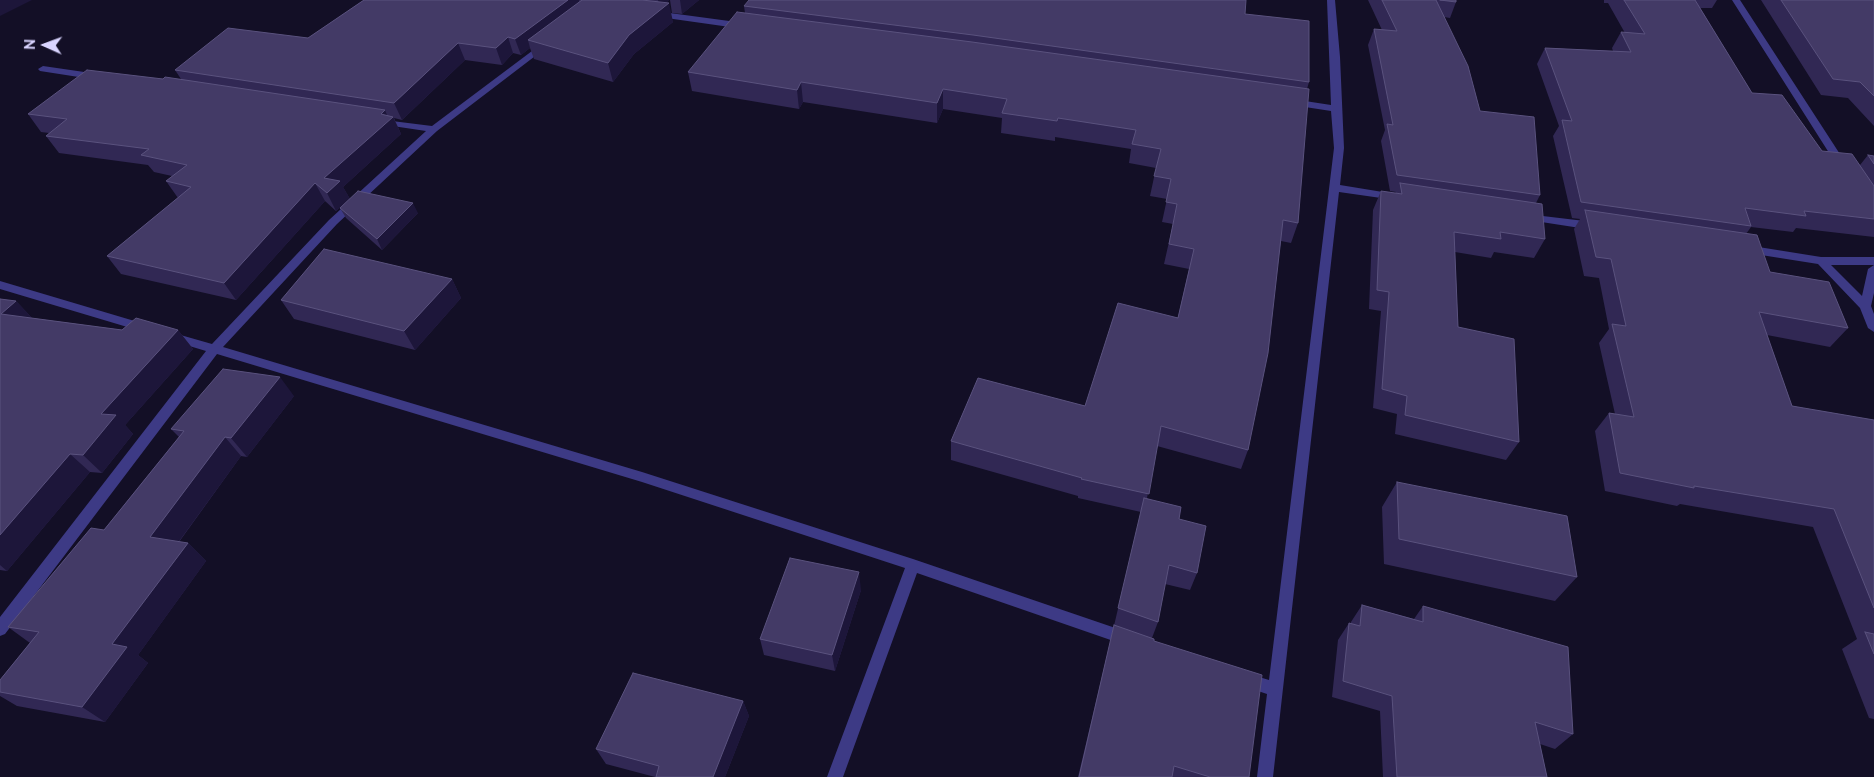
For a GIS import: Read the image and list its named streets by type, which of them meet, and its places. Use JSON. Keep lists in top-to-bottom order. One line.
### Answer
{"north":"left"}
